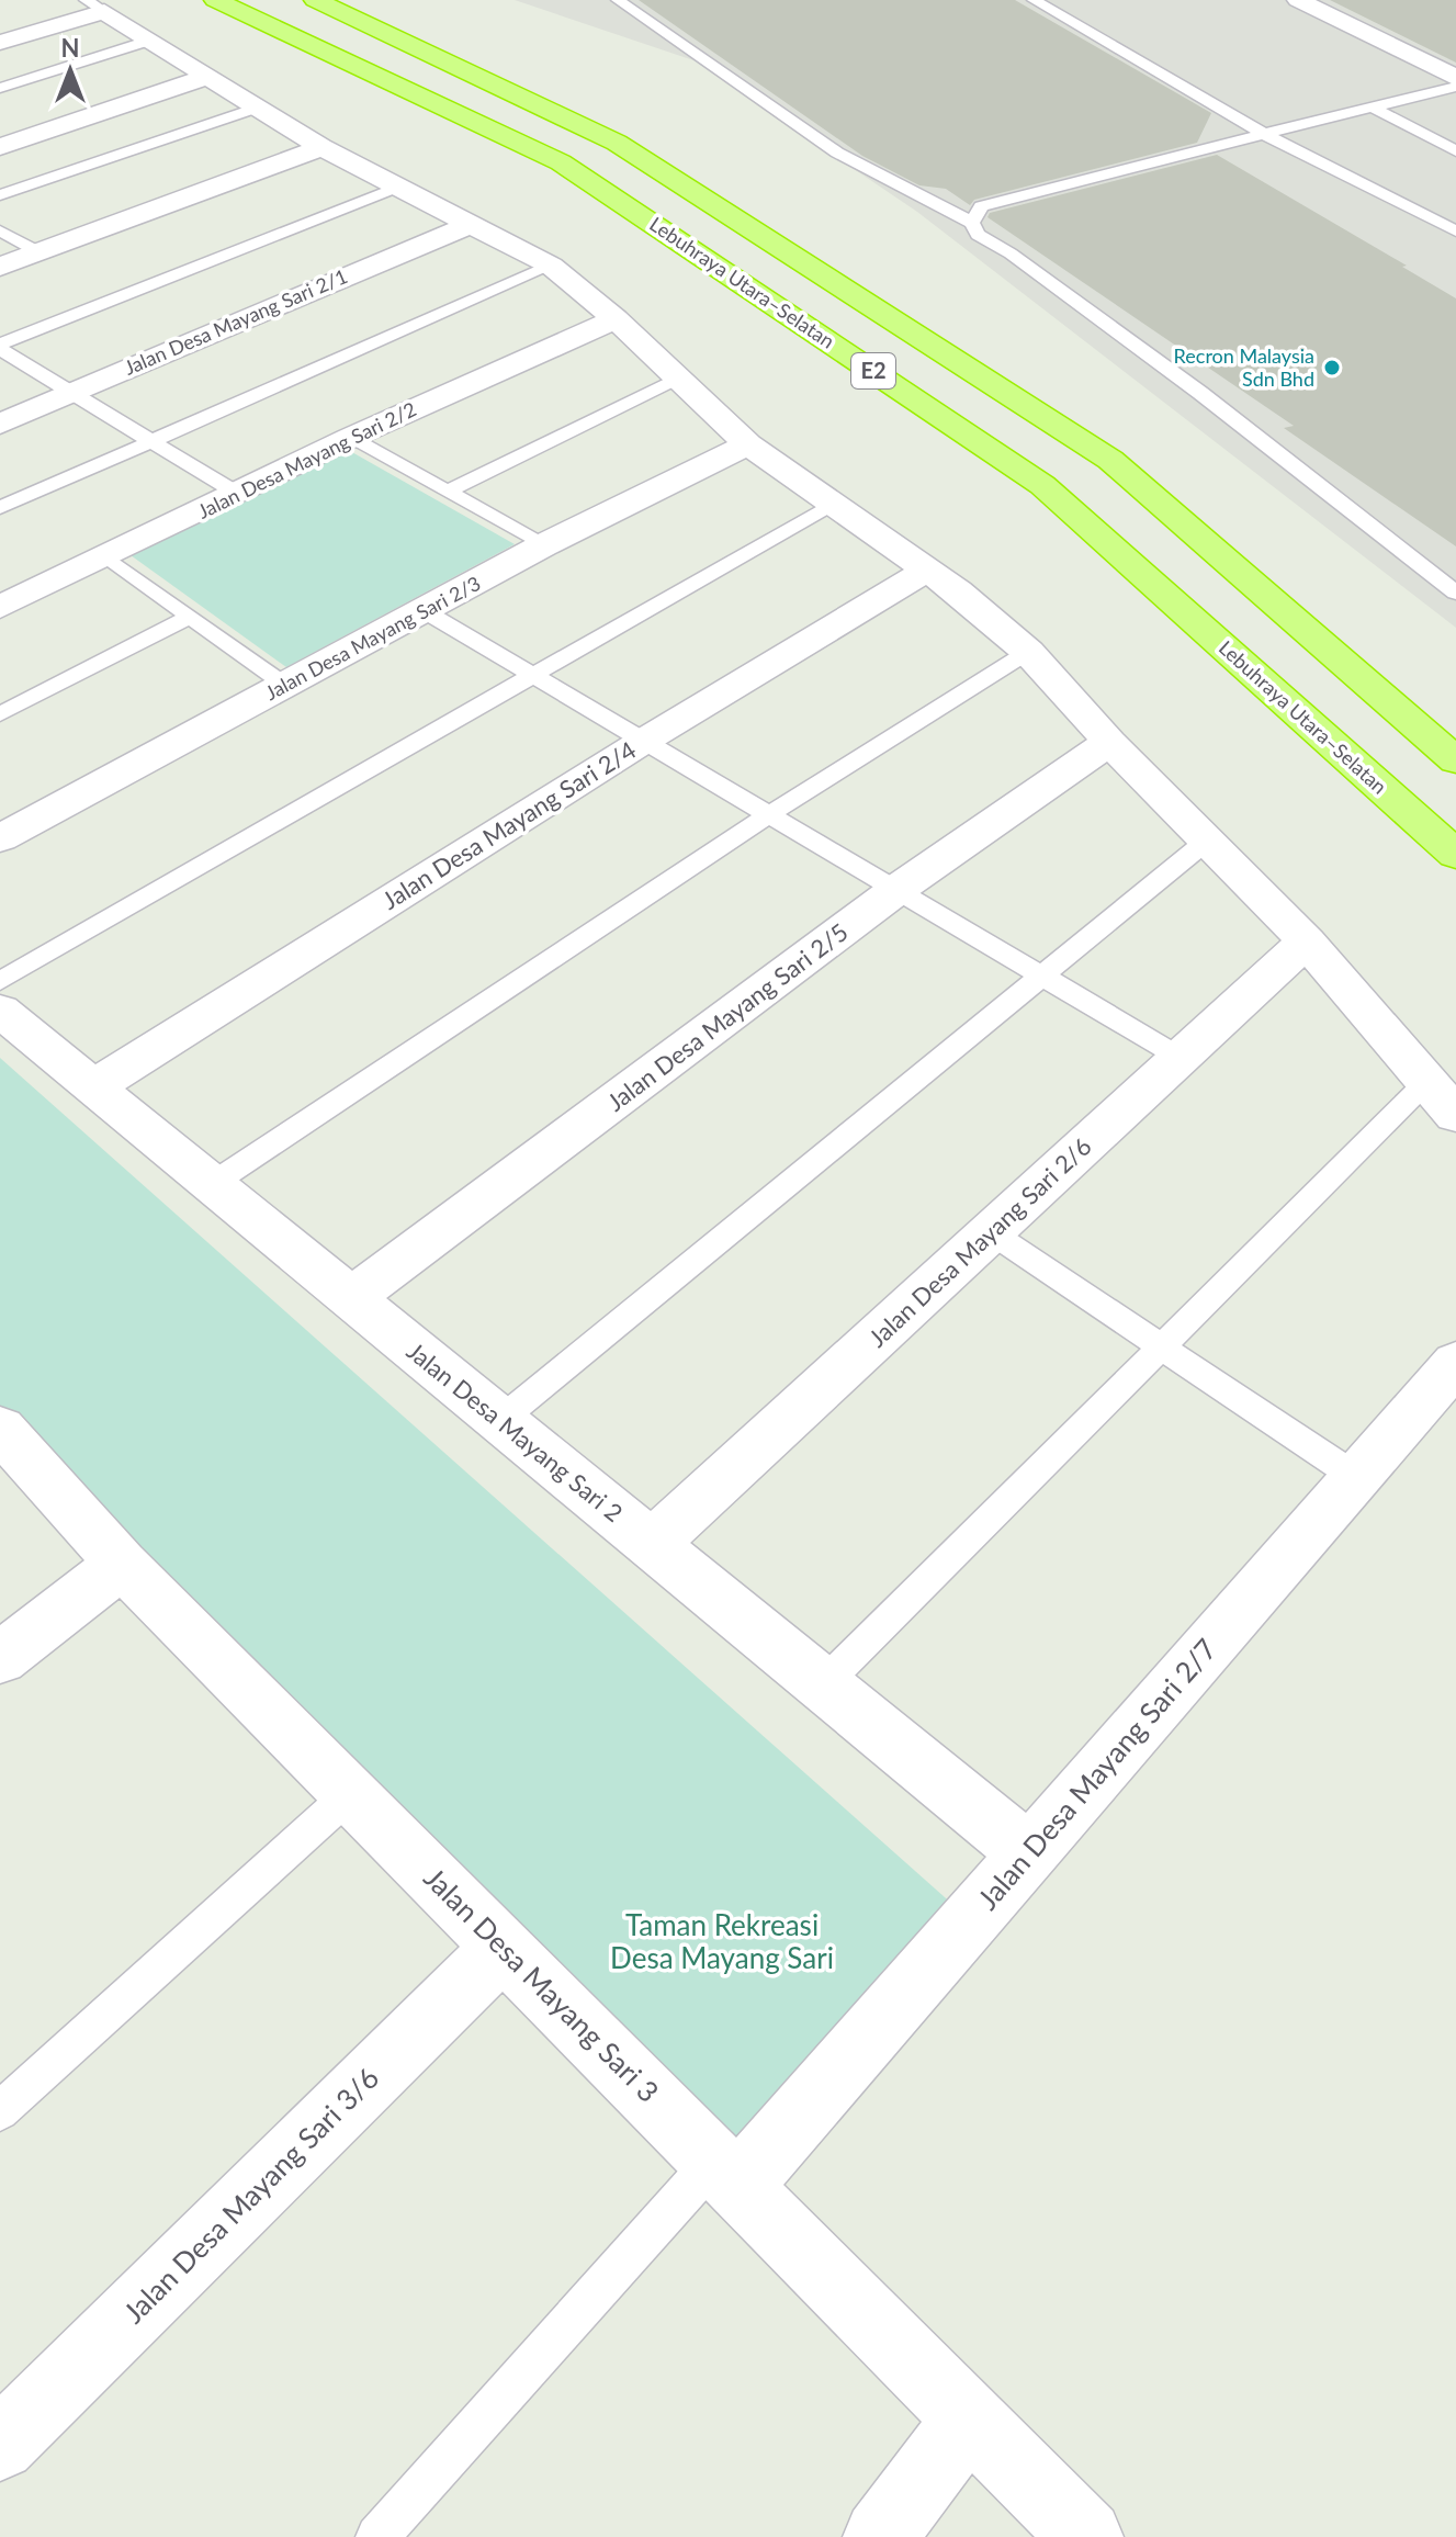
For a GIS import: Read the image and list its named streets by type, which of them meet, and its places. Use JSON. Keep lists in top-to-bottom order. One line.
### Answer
{"streets":{"highway":["Lebuhraya Utara–Selatan","E2"],"street":["Jalan Desa Mayang Sari 2/1","Jalan Desa Mayang Sari 2/2","Jalan Desa Mayang Sari 2/3","Jalan Desa Mayang Sari 2/4","Jalan Desa Mayang Sari 2/5","Jalan Desa Mayang Sari 2/6","Jalan Desa Mayang Sari 2","Jalan Desa Mayang Sari 2/7","Jalan Desa Mayang Sari 3","Jalan Desa Mayang Sari 3/6"]},"crossings":[["Jalan Desa Mayang Sari 2/4","Jalan Desa Mayang Sari 2"],["Jalan Desa Mayang Sari 2/5","Jalan Desa Mayang Sari 2"],["Jalan Desa Mayang Sari 2/6","Jalan Desa Mayang Sari 2"],["Jalan Desa Mayang Sari 2","Jalan Desa Mayang Sari 2/7"],["Jalan Desa Mayang Sari 2/7","Jalan Desa Mayang Sari 3"],["Jalan Desa Mayang Sari 3","Jalan Desa Mayang Sari 3/6"]],"parks":["Taman Rekreasi Desa Mayang Sari"],"places":["Recron Malaysia Sdn Bhd"],"north":"top"}
